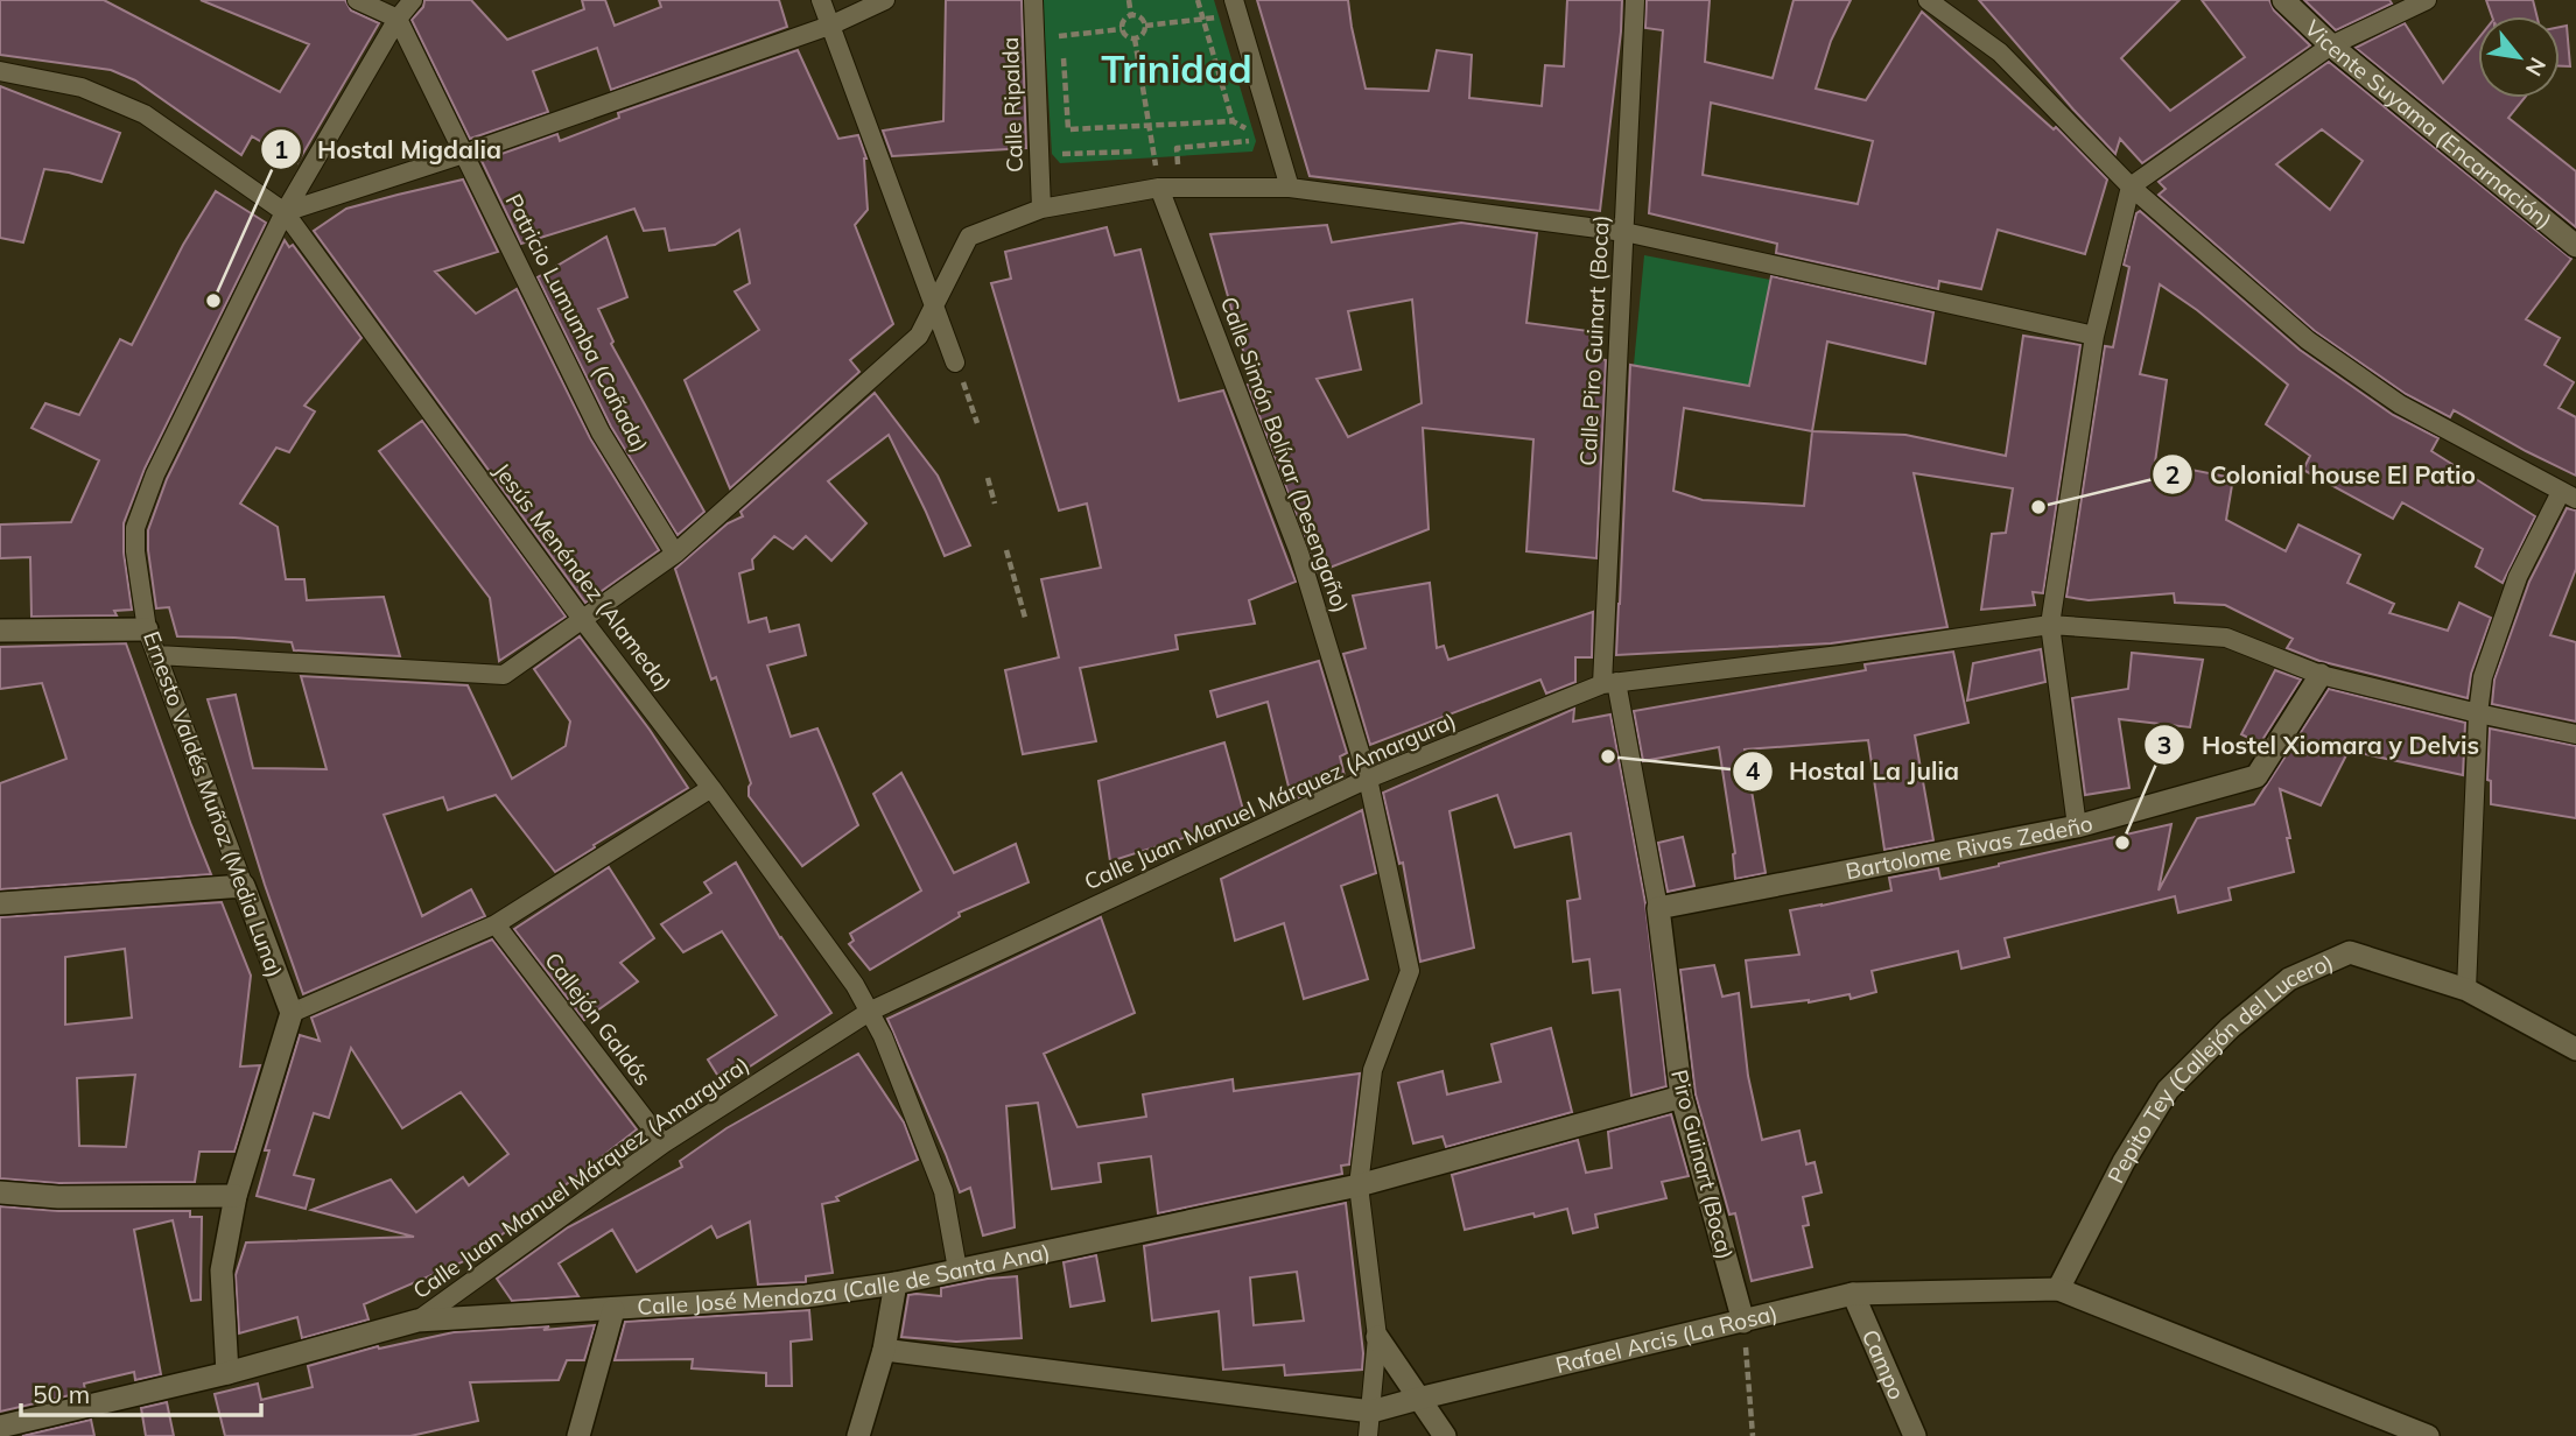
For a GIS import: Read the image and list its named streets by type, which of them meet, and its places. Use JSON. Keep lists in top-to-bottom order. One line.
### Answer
{"streets":{"street":["Calle Ripalda","Vicente Suyama (Encarnación)","Patricio Lumumba (Cañada)","Calle Piro Guinart (Boca)","Calle Simón Bolívar (Desengaño)","Jesús Menéndez (Alameda)","Calle Juan Manuel Márquez (Amargura)","Ernesto Valdés Muñoz (Media Luna)","Bartolome Rivas Zedeño","Callejón Galdós","Pepito Tey (Callejón del Lucero)","Piro Guinart (Boca)","Calle José Mendoza (Calle de Santa Ana)","Rafael Arcis (La Rosa)","Campo"]},"crossings":[["Patricio Lumumba (Cañada)","Ernesto Valdés Muñoz (Media Luna)"],["Calle Piro Guinart (Boca)","Calle Juan Manuel Márquez (Amargura)"],["Calle Piro Guinart (Boca)","Bartolome Rivas Zedeño"],["Calle Piro Guinart (Boca)","Piro Guinart (Boca)"],["Calle Simón Bolívar (Desengaño)","Calle Juan Manuel Márquez (Amargura)"],["Calle Simón Bolívar (Desengaño)","Calle José Mendoza (Calle de Santa Ana)"],["Calle Simón Bolívar (Desengaño)","Rafael Arcis (La Rosa)"],["Jesús Menéndez (Alameda)","Calle Juan Manuel Márquez (Amargura)"],["Jesús Menéndez (Alameda)","Ernesto Valdés Muñoz (Media Luna)"],["Jesús Menéndez (Alameda)","Calle José Mendoza (Calle de Santa Ana)"],["Calle Juan Manuel Márquez (Amargura)","Bartolome Rivas Zedeño"],["Calle Juan Manuel Márquez (Amargura)","Callejón Galdós"],["Calle Juan Manuel Márquez (Amargura)","Calle José Mendoza (Calle de Santa Ana)"],["Bartolome Rivas Zedeño","Piro Guinart (Boca)"],["Pepito Tey (Callejón del Lucero)","Rafael Arcis (La Rosa)"],["Piro Guinart (Boca)","Calle José Mendoza (Calle de Santa Ana)"],["Piro Guinart (Boca)","Rafael Arcis (La Rosa)"],["Rafael Arcis (La Rosa)","Campo"]],"districts":["Trinidad"],"places":["Hostal Migdalia","Colonial house El Patio","Hostal La Julia","Hostel Xiomara y Delvis"],"scale_bar":"50 m","north":"bottom right"}
